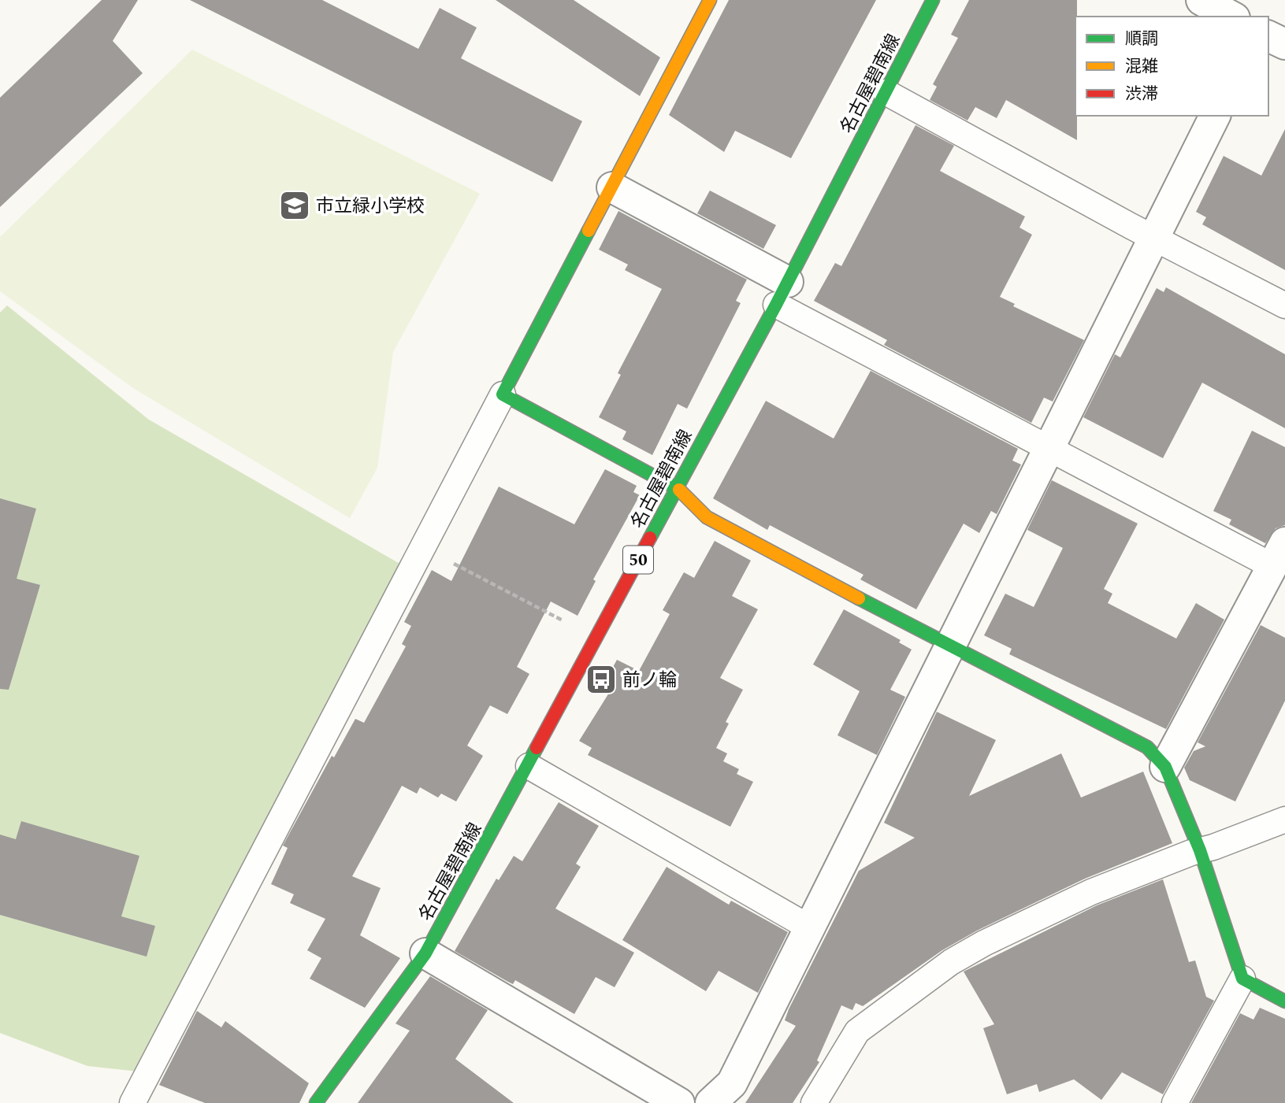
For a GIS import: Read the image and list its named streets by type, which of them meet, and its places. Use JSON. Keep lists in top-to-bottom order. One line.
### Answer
{"streets":{"street":["名古屋碧南線","50"]},"places":{"school or university":["市立緑小学校"],"bus stop":["前ノ輪"]},"legend":["順調","混雑","渋滞"]}
